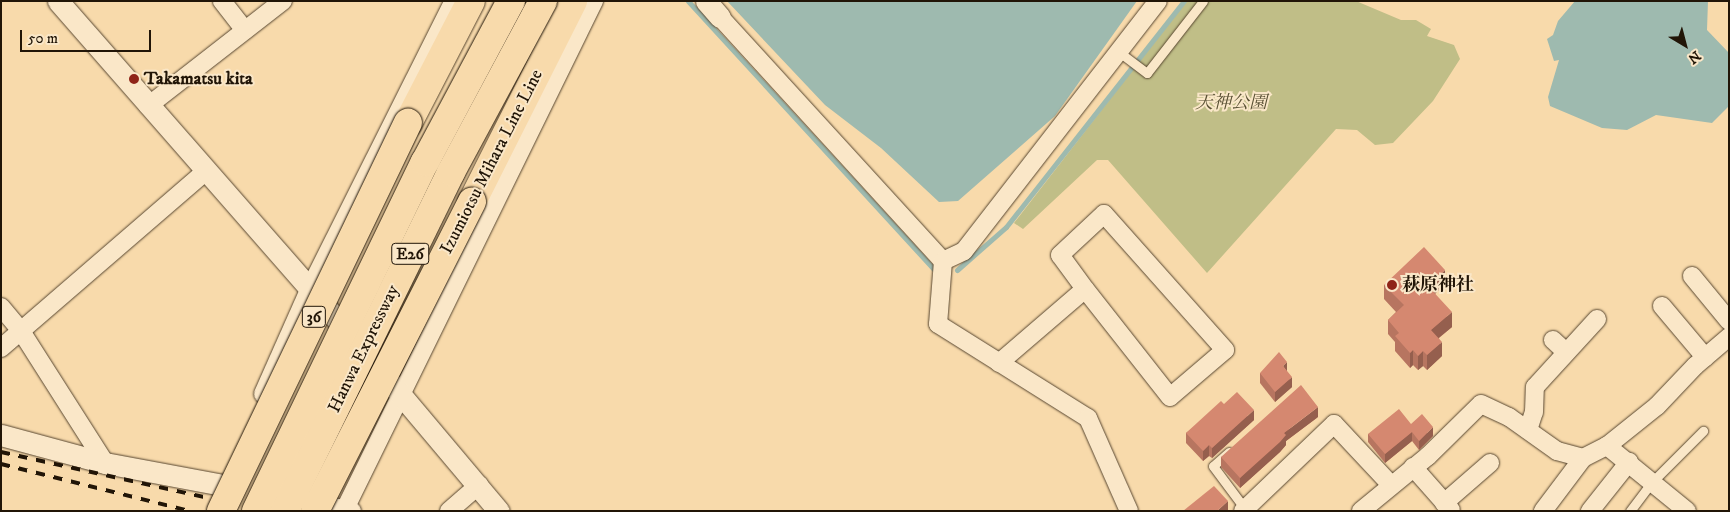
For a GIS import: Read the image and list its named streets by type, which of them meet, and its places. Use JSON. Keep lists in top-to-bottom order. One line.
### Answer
{"streets":{"main road":["Izumiotsu Mihara Line Line","E26","36","Hanwa Expressway"]},"parks":["天神公園"],"places":["Takamatsu kita","萩原神社"],"scale_bar":"50 m","north":"bottom right"}
